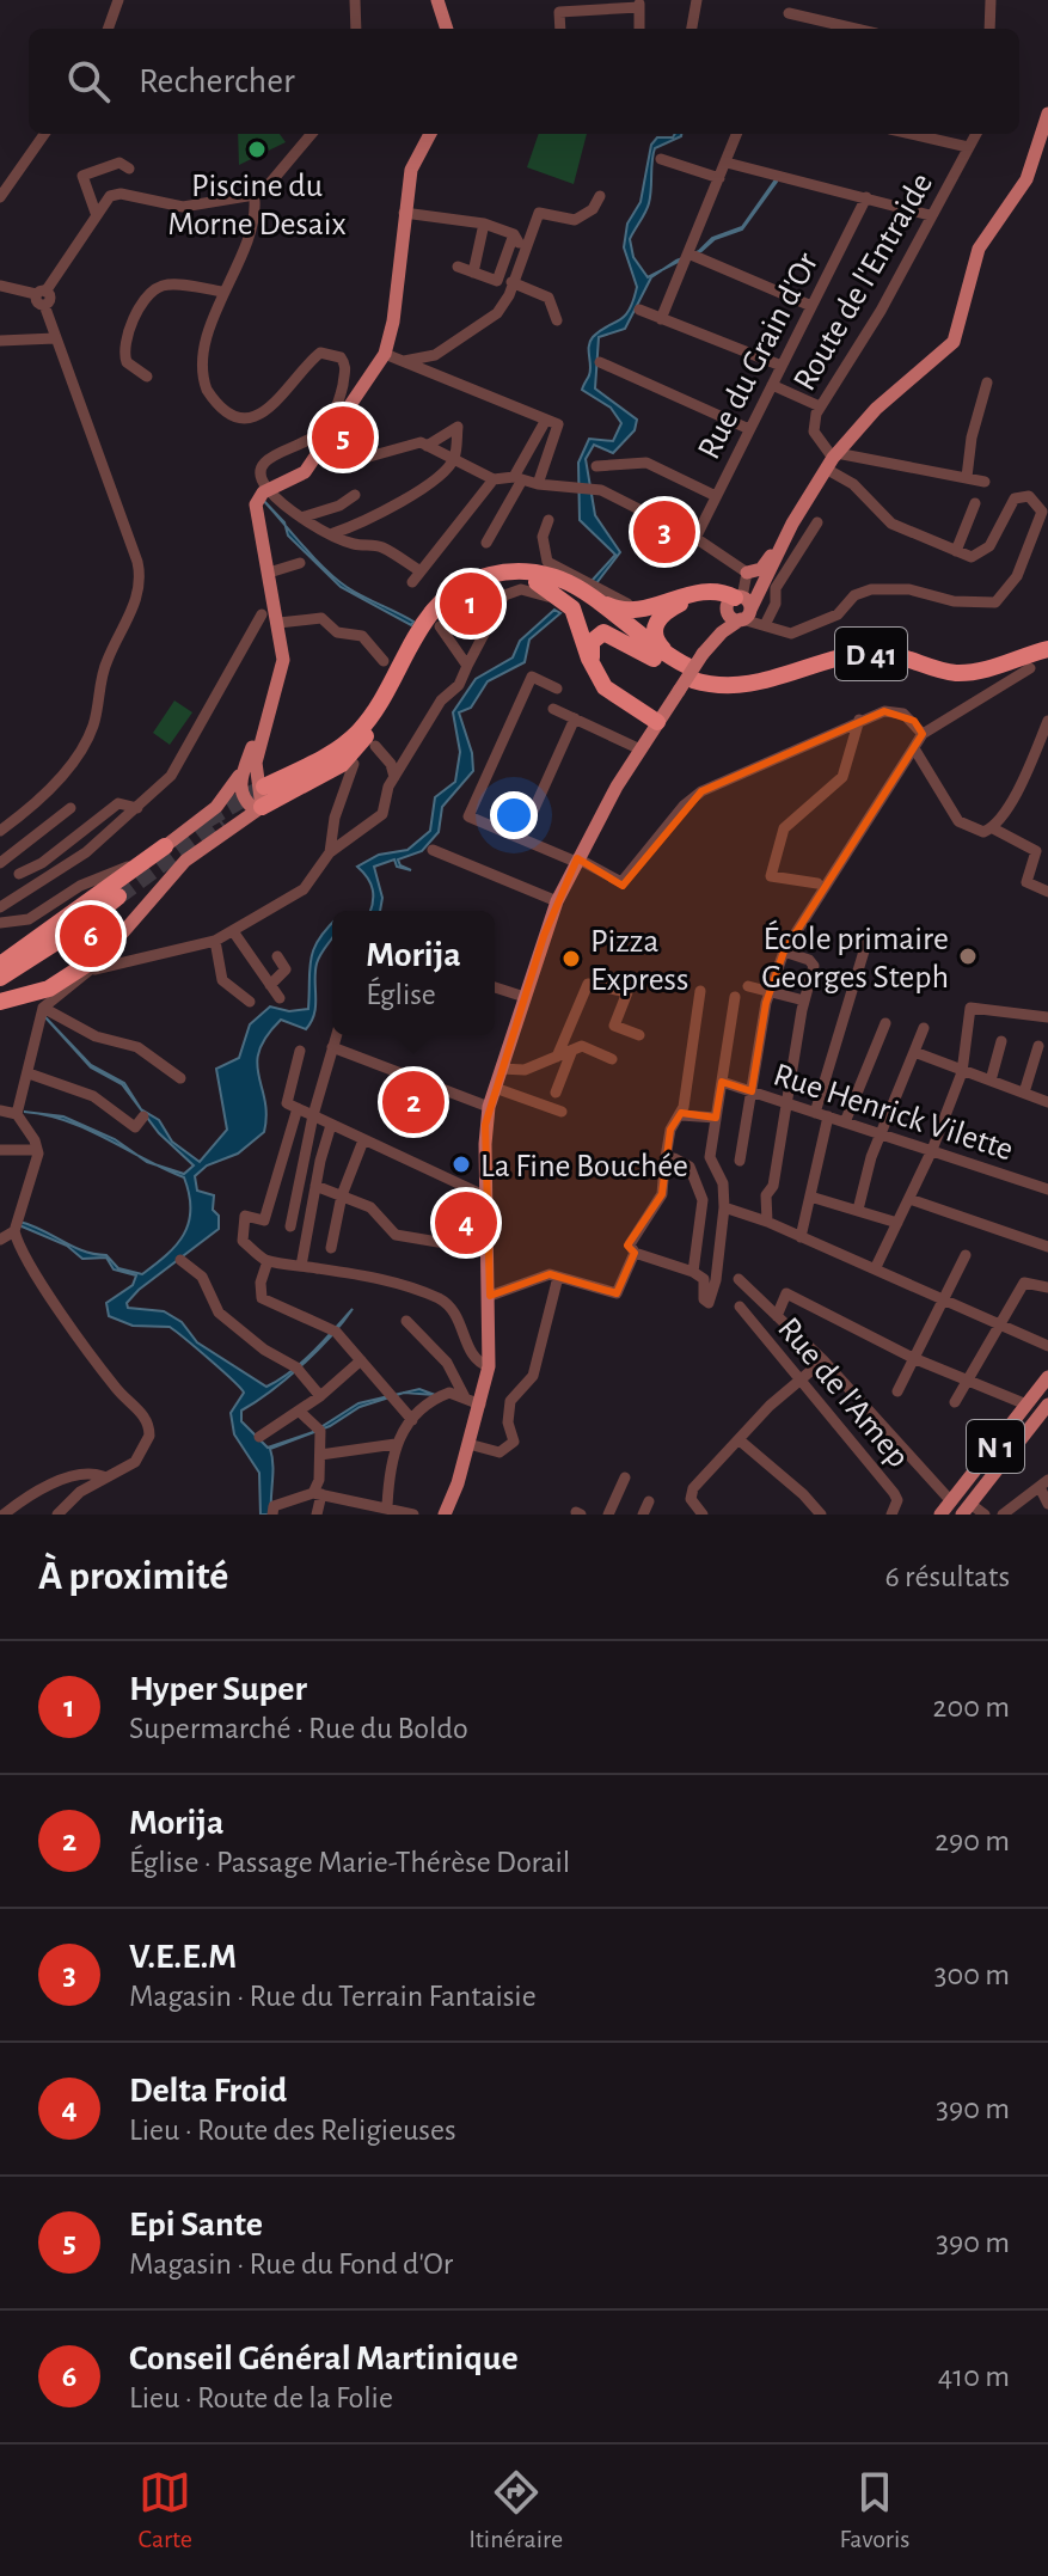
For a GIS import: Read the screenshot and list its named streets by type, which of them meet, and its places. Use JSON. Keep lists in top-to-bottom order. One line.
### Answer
{"streets":{"highway":["D 41"],"main road":["N 1"],"street":["Route de l'Entraide","Rue du Grain d'Or","Rue Henrick Vilette","Rue de l'Amep"]},"places":["Piscine du Morne Desaix","École primaire Georges Steph","Pizza Express","La Fine Bouchée"],"page":{"search":"Rechercher","pins":["5","3","1","6","2","4"],"popup":["Morija","Église"],"heading":["À proximité","6 résultats"],"list":[{"mark":"1","name":"Hyper Super","note":"Supermarché · Rue du Boldo","value":"200 m"},{"mark":"2","name":"Morija","note":"Église · Passage Marie-Thérèse Dorail","value":"290 m"},{"mark":"3","name":"V.E.E.M","note":"Magasin · Rue du Terrain Fantaisie","value":"300 m"},{"mark":"4","name":"Delta Froid","note":"Lieu · Route des Religieuses","value":"390 m"},{"mark":"5","name":"Epi Sante","note":"Magasin · Rue du Fond d'Or","value":"390 m"},{"mark":"6","name":"Conseil Général Martinique","note":"Lieu · Route de la Folie","value":"410 m"}],"nav":["Carte","Itinéraire","Favoris"]}}
